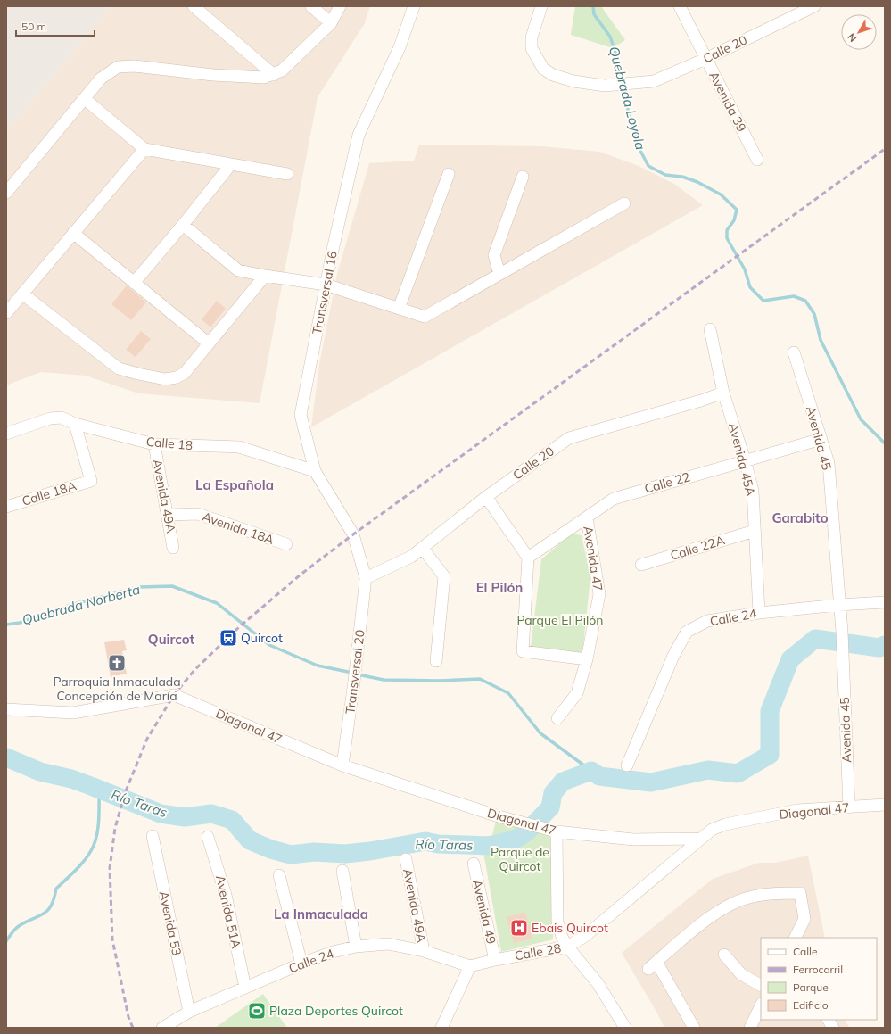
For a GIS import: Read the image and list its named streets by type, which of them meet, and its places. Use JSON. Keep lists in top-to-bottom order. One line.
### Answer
{"streets":{"street":["Calle 20","Avenida 39","Transversal 16","Avenida 45","Calle 18","Avenida 45A","Calle 22","Calle 18A","Avenida 49A","Avenida 18A","Calle 22A","Avenida 47","Calle 24","Transversal 20","Diagonal 47","Avenida 51A","Avenida 49","Avenida 53","Calle 28"]},"crossings":[["Calle 20","Avenida 39"],["Calle 20","Transversal 16"],["Calle 20","Avenida 45A"],["Calle 20","Transversal 20"],["Transversal 16","Calle 18"],["Transversal 16","Transversal 20"],["Avenida 45","Calle 22"],["Avenida 45","Calle 24"],["Avenida 45","Diagonal 47"],["Calle 18","Calle 18A"],["Calle 18","Avenida 49A"],["Avenida 45A","Calle 22"],["Avenida 45A","Calle 22A"],["Avenida 45A","Calle 24"],["Calle 22","Avenida 47"],["Avenida 49A","Avenida 18A"],["Avenida 49A","Calle 24"],["Calle 24","Avenida 51A"],["Calle 24","Avenida 53"],["Calle 24","Calle 28"],["Transversal 20","Diagonal 47"],["Diagonal 47","Calle 28"],["Avenida 49","Calle 28"]],"districts":["La Española","Garabito","El Pilón","Quircot","La Inmaculada"],"water":["Quebrada Loyola","Quebrada Norberta","Río Taras"],"parks":["Parque El Pilón","Parque de Quircot"],"places":{"station":["Quircot"],"church":["Parroquia Inmaculada Concepción de María"],"hospital":["Ebais Quircot"],"sports":["Plaza Deportes Quircot"]},"legend":["Calle","Ferrocarril","Parque","Edificio"],"scale_bar":"50 m","north":"bottom left"}
